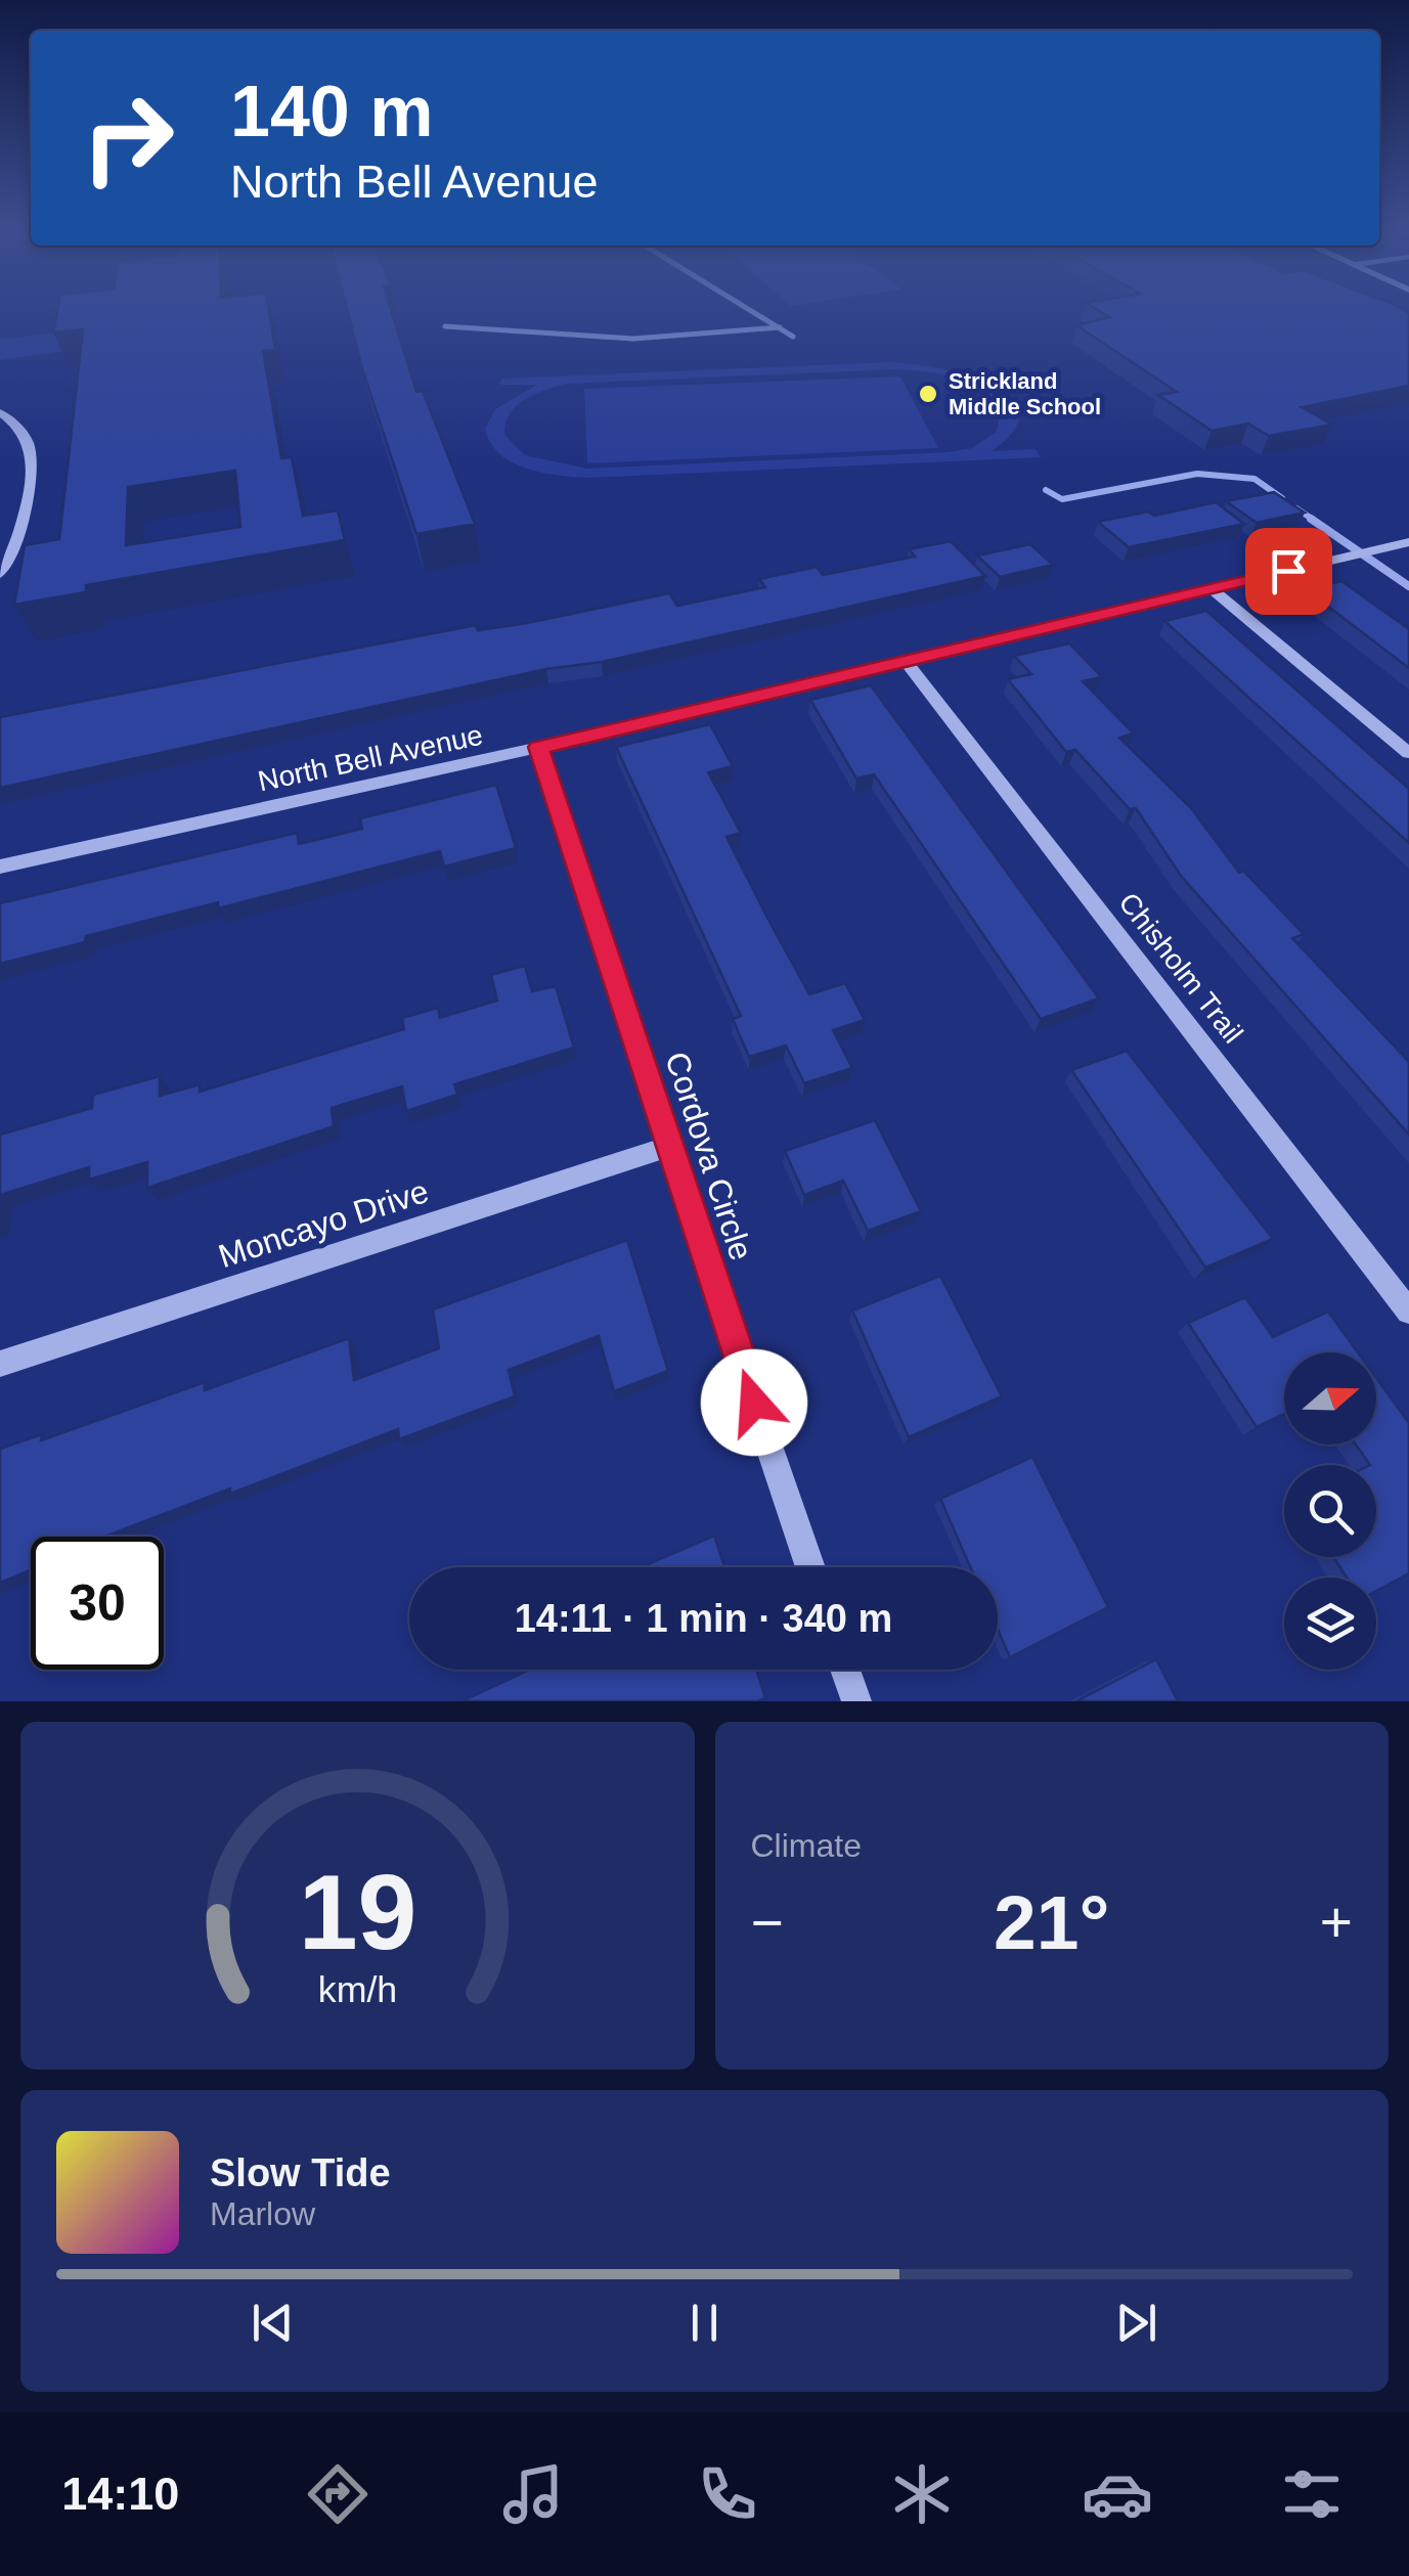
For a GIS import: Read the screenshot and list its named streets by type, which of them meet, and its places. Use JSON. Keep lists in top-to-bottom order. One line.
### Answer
{"streets":{"street":["North Bell Avenue","Chisholm Trail","Cordova Circle","Moncayo Drive"]},"crossings":[["North Bell Avenue","Chisholm Trail"],["North Bell Avenue","Cordova Circle"],["Cordova Circle","Moncayo Drive"]],"places":["Strickland Middle School"],"north":"right","page":{"turn":["140 m","North Bell Avenue"],"limit":"30","trip":"14:11 · 1 min · 340 m","tile":"Climate","heat":["−","21°","+"],"song":["Slow Tide","Marlow"],"tabs":"14:10","gauge":["19","km/h"]}}
